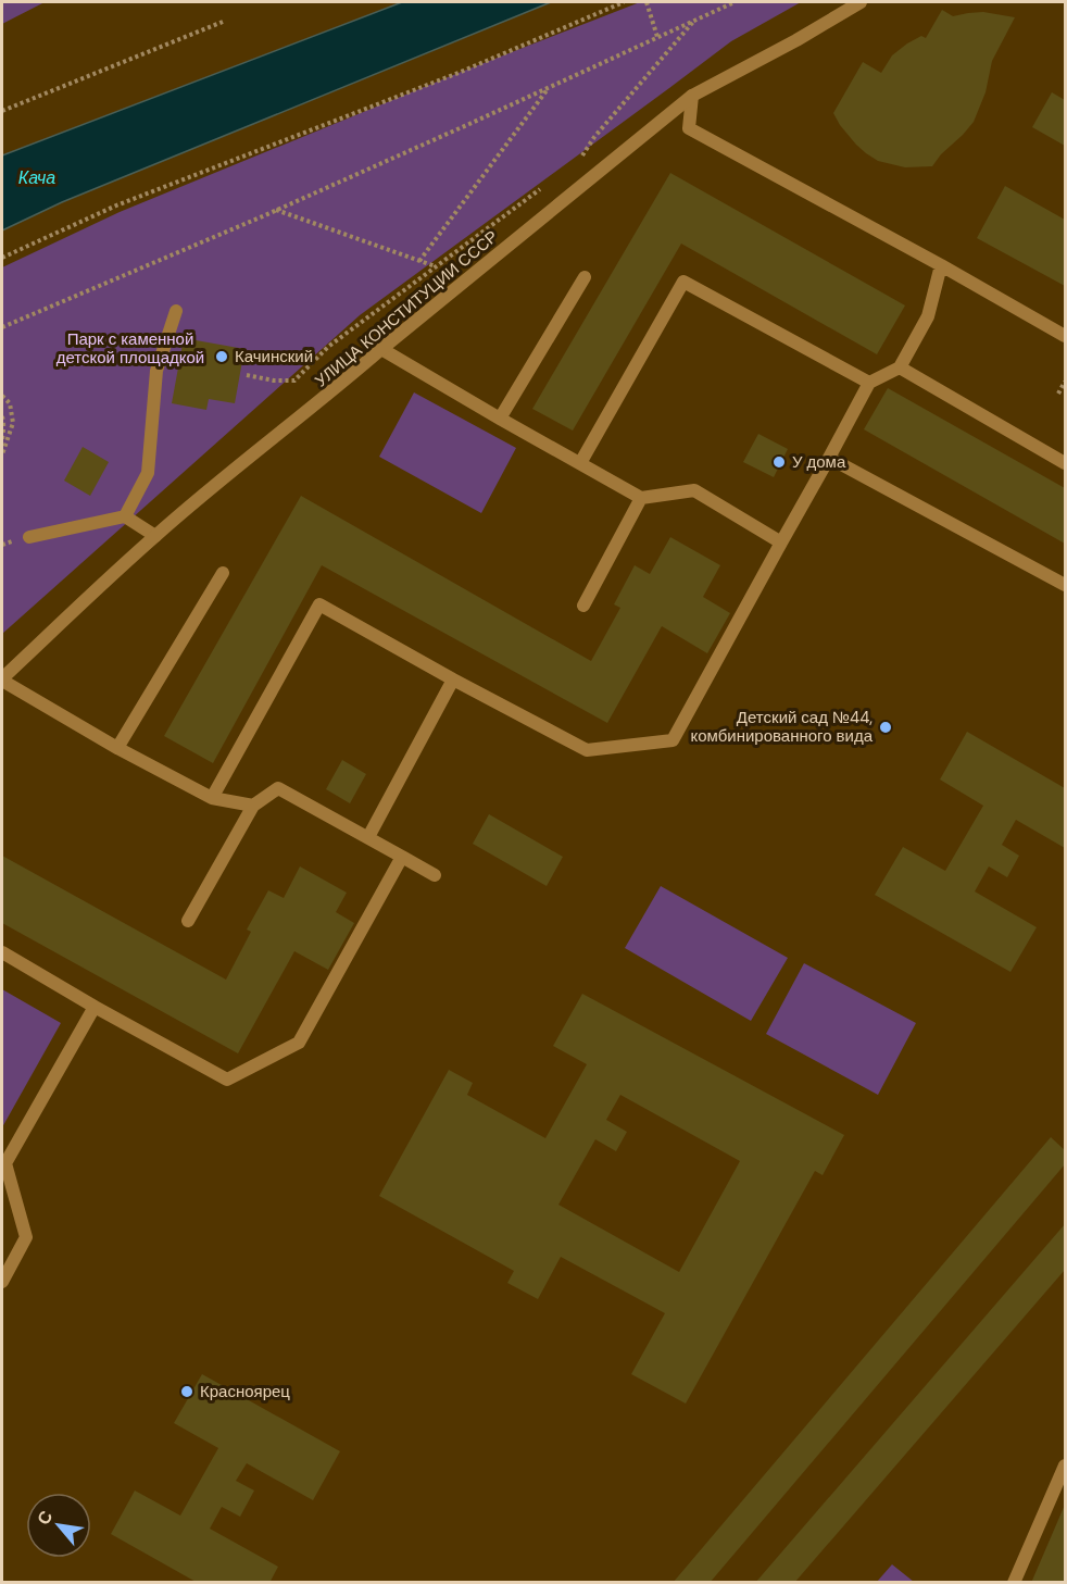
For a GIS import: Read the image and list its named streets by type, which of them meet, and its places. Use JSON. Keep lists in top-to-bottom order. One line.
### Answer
{"streets":{"street":["УЛИЦА КОНСТИТУЦИИ СССР"]},"water":["Кача"],"parks":["Парк с каменной детской площадкой"],"places":["Качинский","У дома","Детский сад №44, комбинированного вида","Красноярец"],"north":"top left"}
